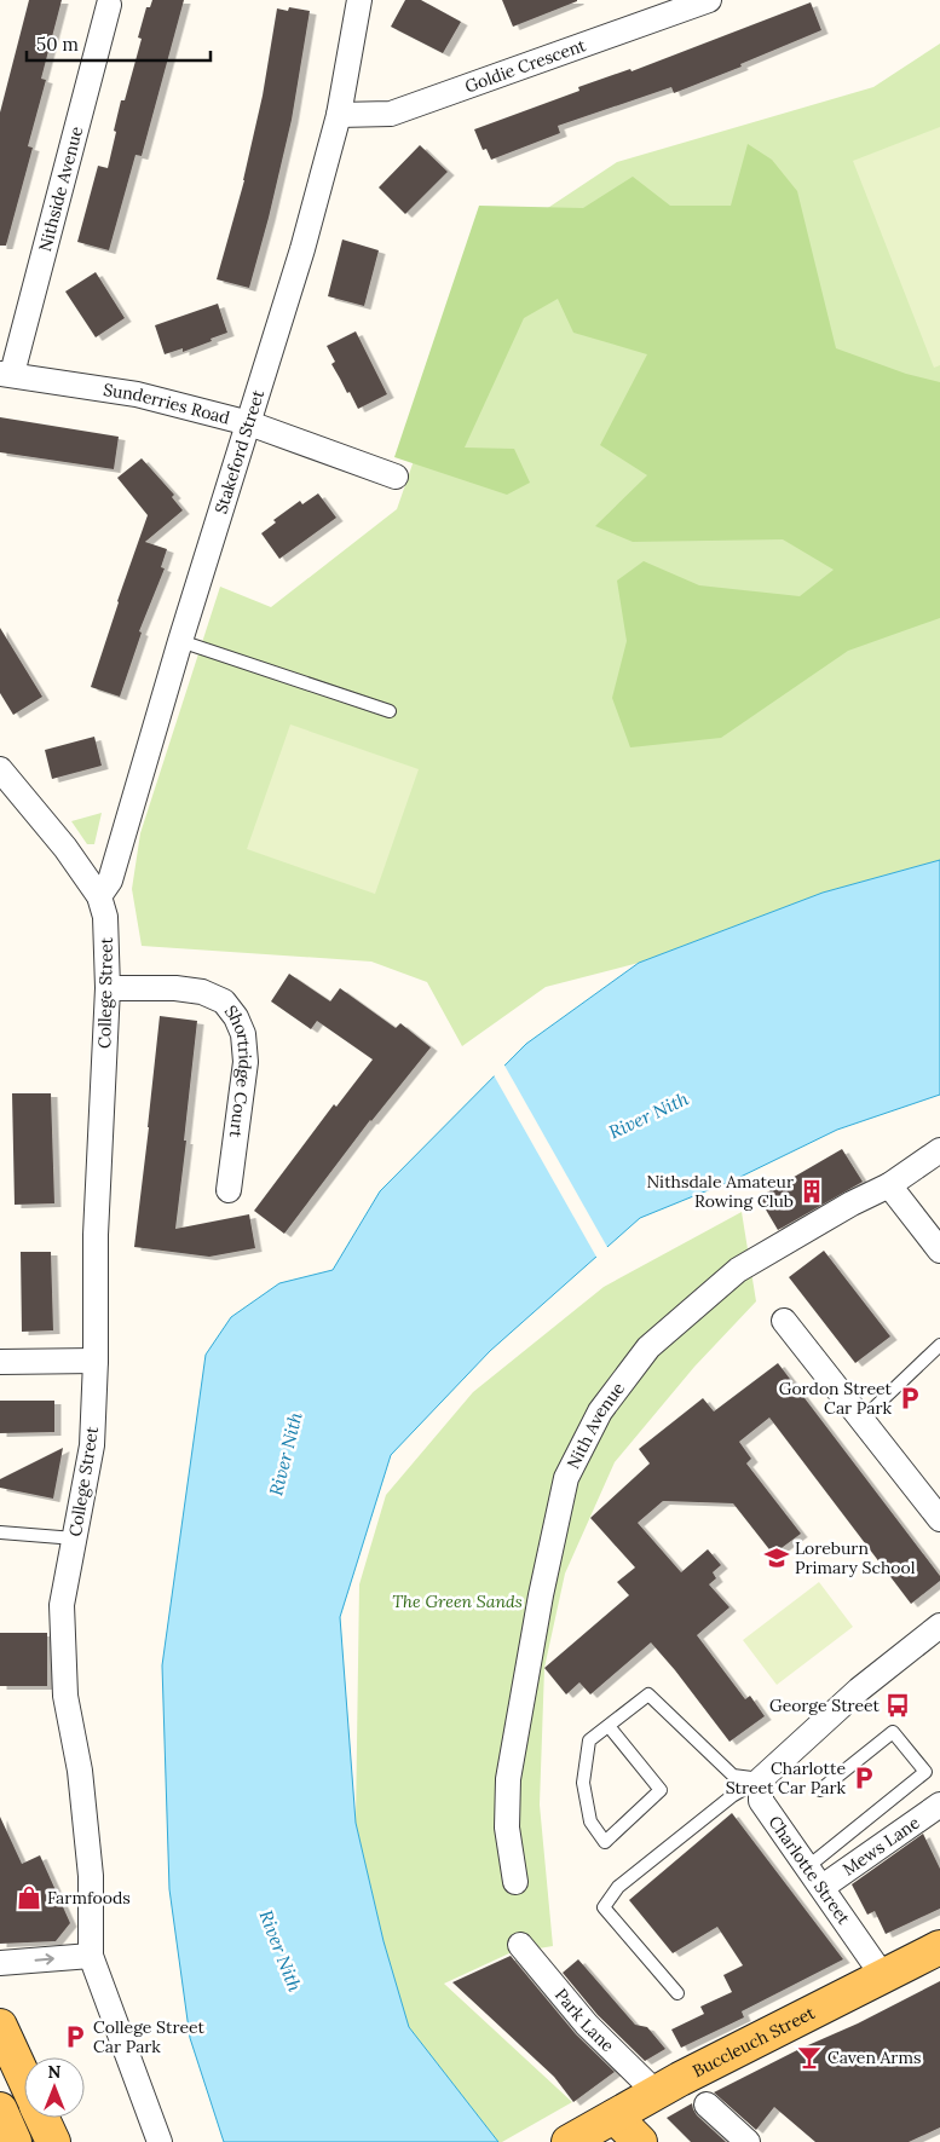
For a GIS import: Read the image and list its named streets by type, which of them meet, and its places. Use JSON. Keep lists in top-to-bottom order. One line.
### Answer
{"streets":{"main road":["Buccleuch Street"],"street":["Goldie Crescent","Nithside Avenue","Sunderries Road","Stakeford Street","College Street","Shortridge Court","Nith Avenue","Mews Lane","Charlotte Street","Park Lane"]},"crossings":[["Goldie Crescent","Stakeford Street"],["Nithside Avenue","Sunderries Road"],["Sunderries Road","Stakeford Street"],["Stakeford Street","College Street"],["College Street","Shortridge Court"],["Mews Lane","Charlotte Street"],["Charlotte Street","Buccleuch Street"],["Park Lane","Buccleuch Street"]],"water":["River Nith"],"parks":["The Green Sands"],"places":{"building":["Nithsdale Amateur Rowing Club"],"parking":["Gordon Street Car Park","Charlotte Street Car Park","College Street Car Park"],"school or university":["Loreburn Primary School"],"bus stop":["George Street"],"shop":["Farmfoods"],"bar":["Caven Arms"]},"scale_bar":"50 m","north":"top"}
